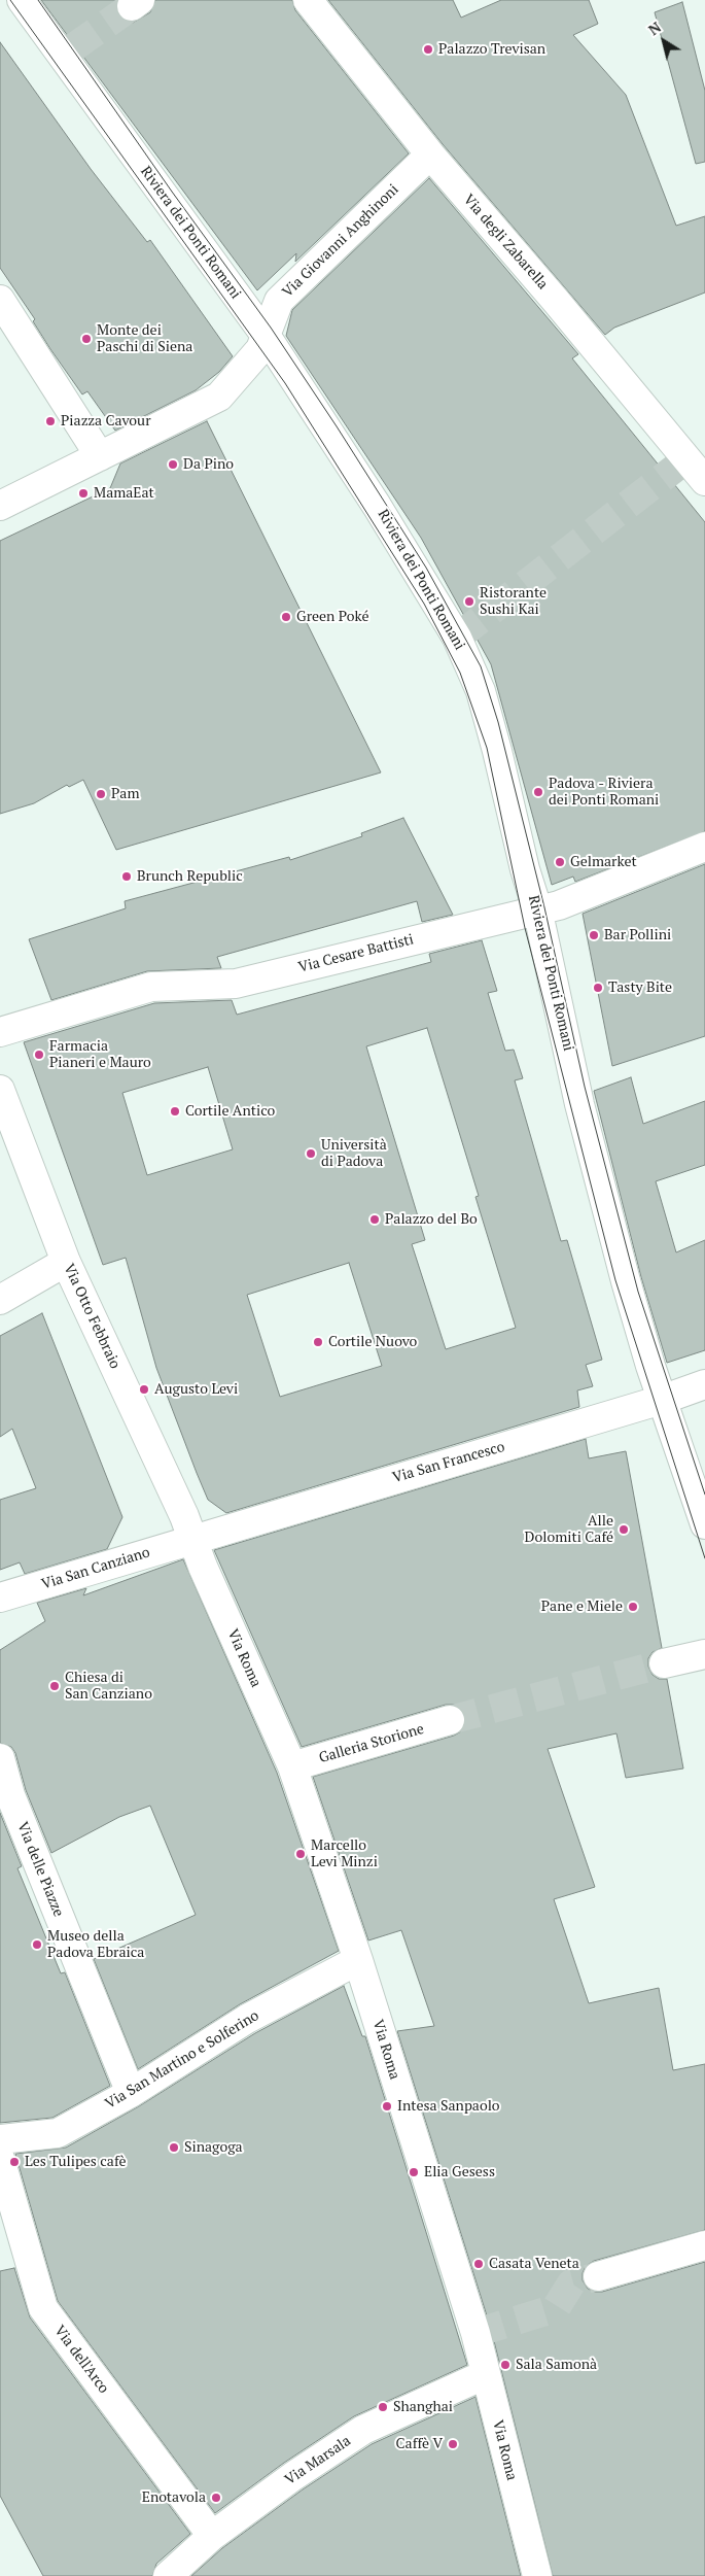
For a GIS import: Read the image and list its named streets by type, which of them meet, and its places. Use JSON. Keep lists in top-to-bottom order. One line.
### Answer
{"streets":{"street":["Riviera dei Ponti Romani","Via Giovanni Anghinoni","Via degli Zabarella","Via Cesare Battisti","Via Otto Febbraio","Via San Francesco","Via San Canziano","Via Roma","Galleria Storione","Via delle Piazze","Via San Martino e Solferino","Via dell'Arco","Via Marsala"]},"crossings":[["Riviera dei Ponti Romani","Via Giovanni Anghinoni"],["Riviera dei Ponti Romani","Via Cesare Battisti"],["Riviera dei Ponti Romani","Via San Francesco"],["Via Giovanni Anghinoni","Via degli Zabarella"],["Via Otto Febbraio","Via San Francesco"],["Via Otto Febbraio","Via San Canziano"],["Via Otto Febbraio","Via Roma"],["Via San Francesco","Via San Canziano"],["Via San Francesco","Via Roma"],["Via San Canziano","Via Roma"],["Via Roma","Galleria Storione"],["Via Roma","Via San Martino e Solferino"],["Via Roma","Via Marsala"],["Via delle Piazze","Via San Martino e Solferino"],["Via dell'Arco","Via Marsala"]],"places":["Palazzo Trevisan","Monte dei Paschi di Siena","Piazza Cavour","Da Pino","MamaEat","Ristorante Sushi Kai","Green Poké","Padova - Riviera dei Ponti Romani","Pam","Gelmarket","Brunch Republic","Bar Pollini","Tasty Bite","Farmacia Pianeri e Mauro","Cortile Antico","Università di Padova","Palazzo del Bo","Cortile Nuovo","Augusto Levi","Alle Dolomiti Café","Pane e Miele","Chiesa di San Canziano","Marcello Levi Minzi","Museo della Padova Ebraica","Intesa Sanpaolo","Sinagoga","Les Tulipes cafè","Elia Gesess","Casata Veneta","Sala Samonà","Shanghai","Caffè V","Enotavola"],"north":"top left"}
